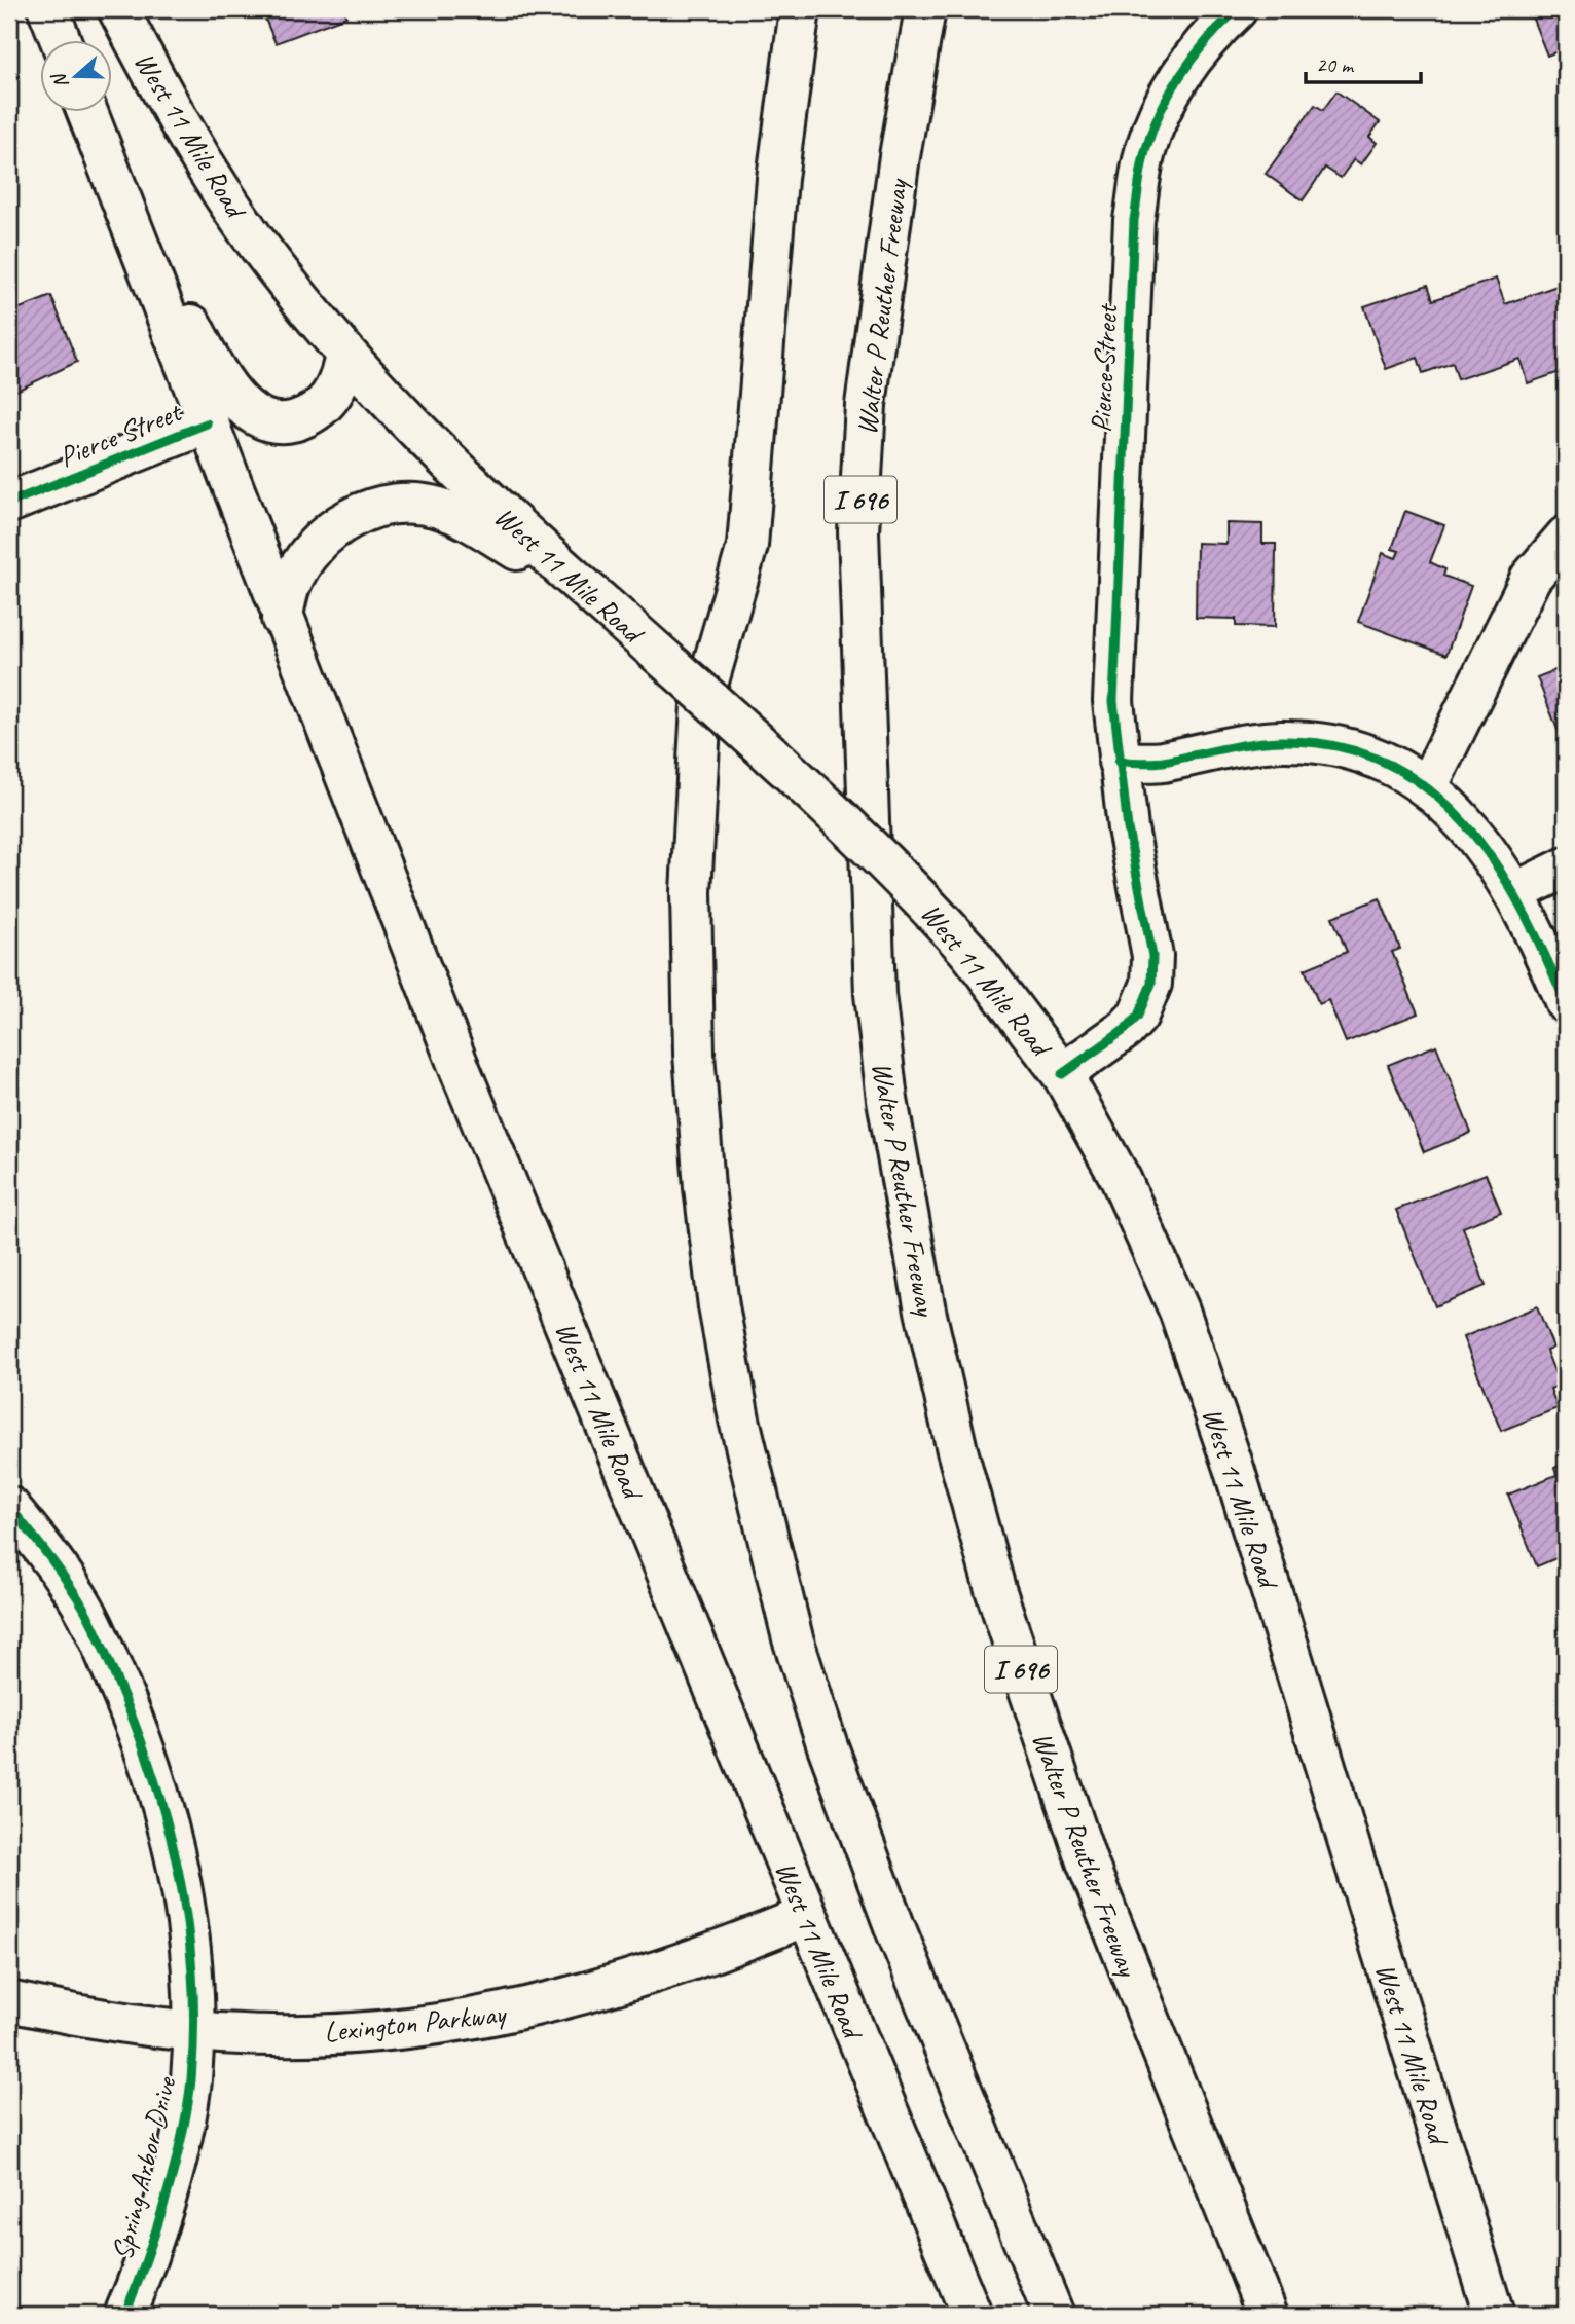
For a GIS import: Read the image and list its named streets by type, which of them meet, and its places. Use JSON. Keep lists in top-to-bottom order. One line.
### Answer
{"streets":{"main road":["West 11 Mile Road","Walter P Reuther Freeway","Pierce Street","I 696","Lexington Parkway","Spring Arbor Drive"]},"crossings":[["West 11 Mile Road","Pierce Street"],["West 11 Mile Road","Lexington Parkway"],["Lexington Parkway","Spring Arbor Drive"]],"scale_bar":"20 m","north":"left"}
